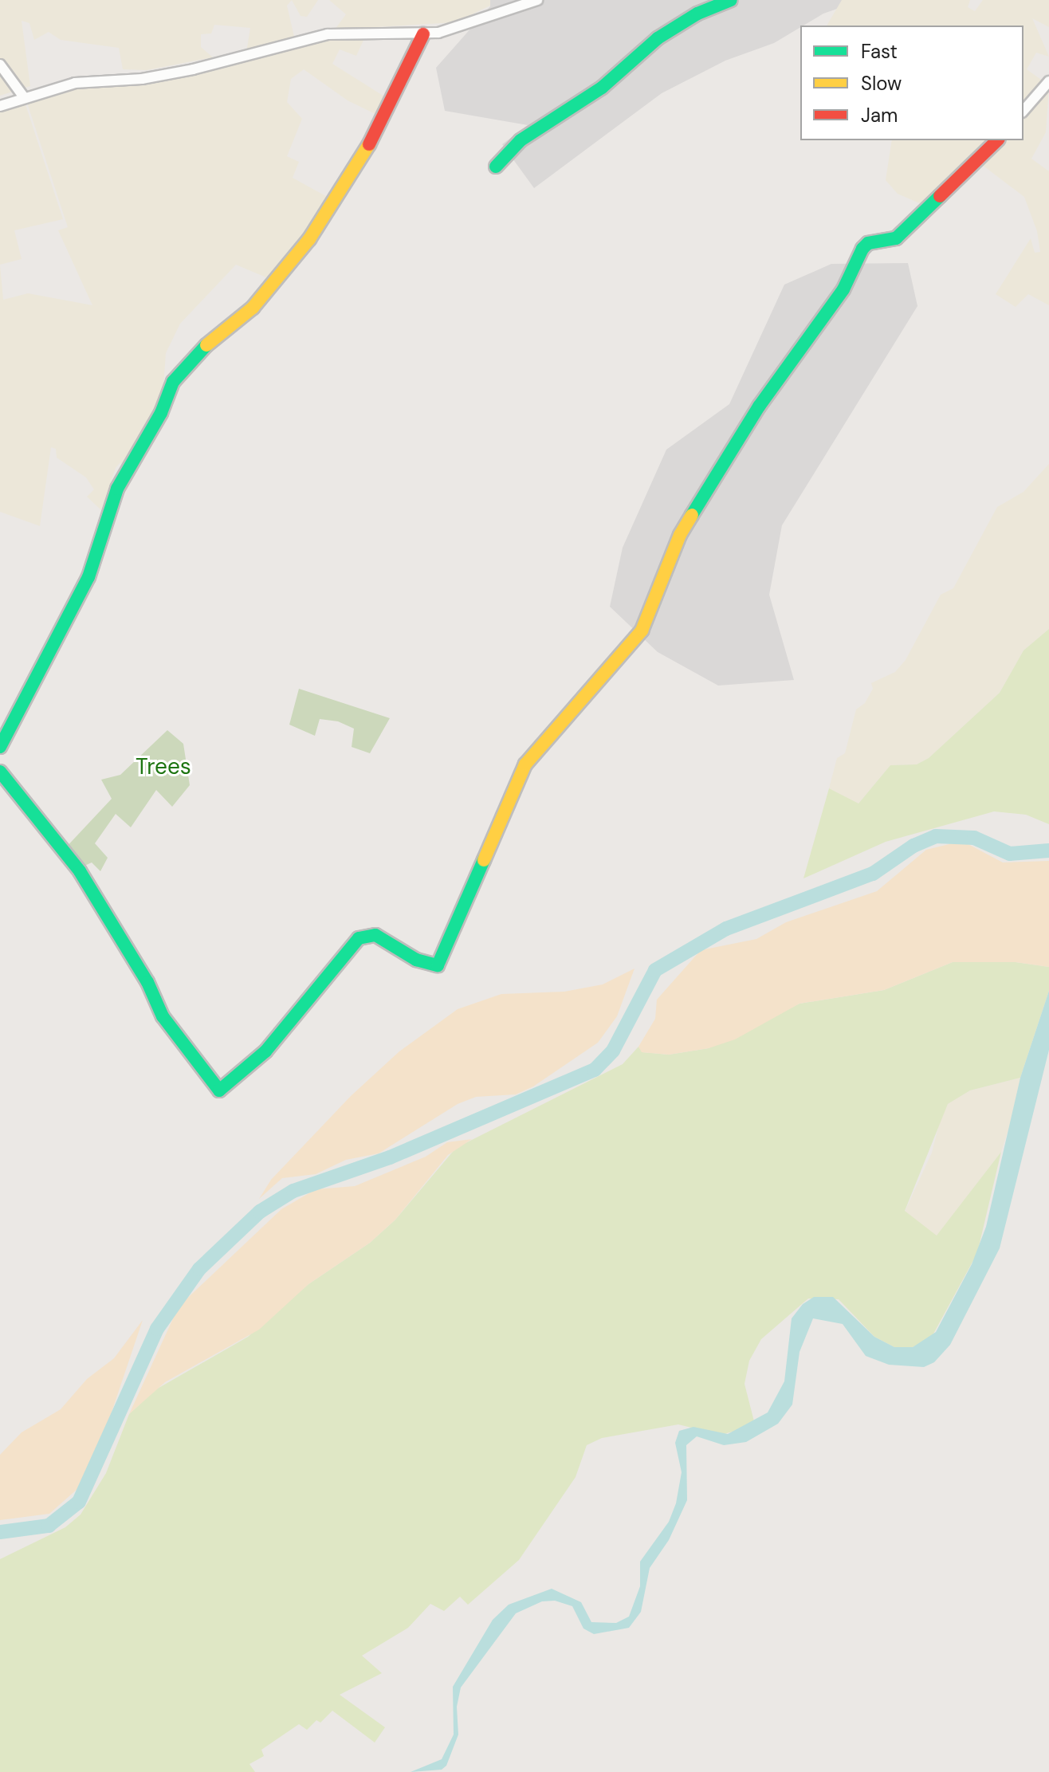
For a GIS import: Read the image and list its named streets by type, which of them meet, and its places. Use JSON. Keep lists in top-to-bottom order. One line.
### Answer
{"parks":["Trees"],"legend":["Fast","Slow","Jam"]}
